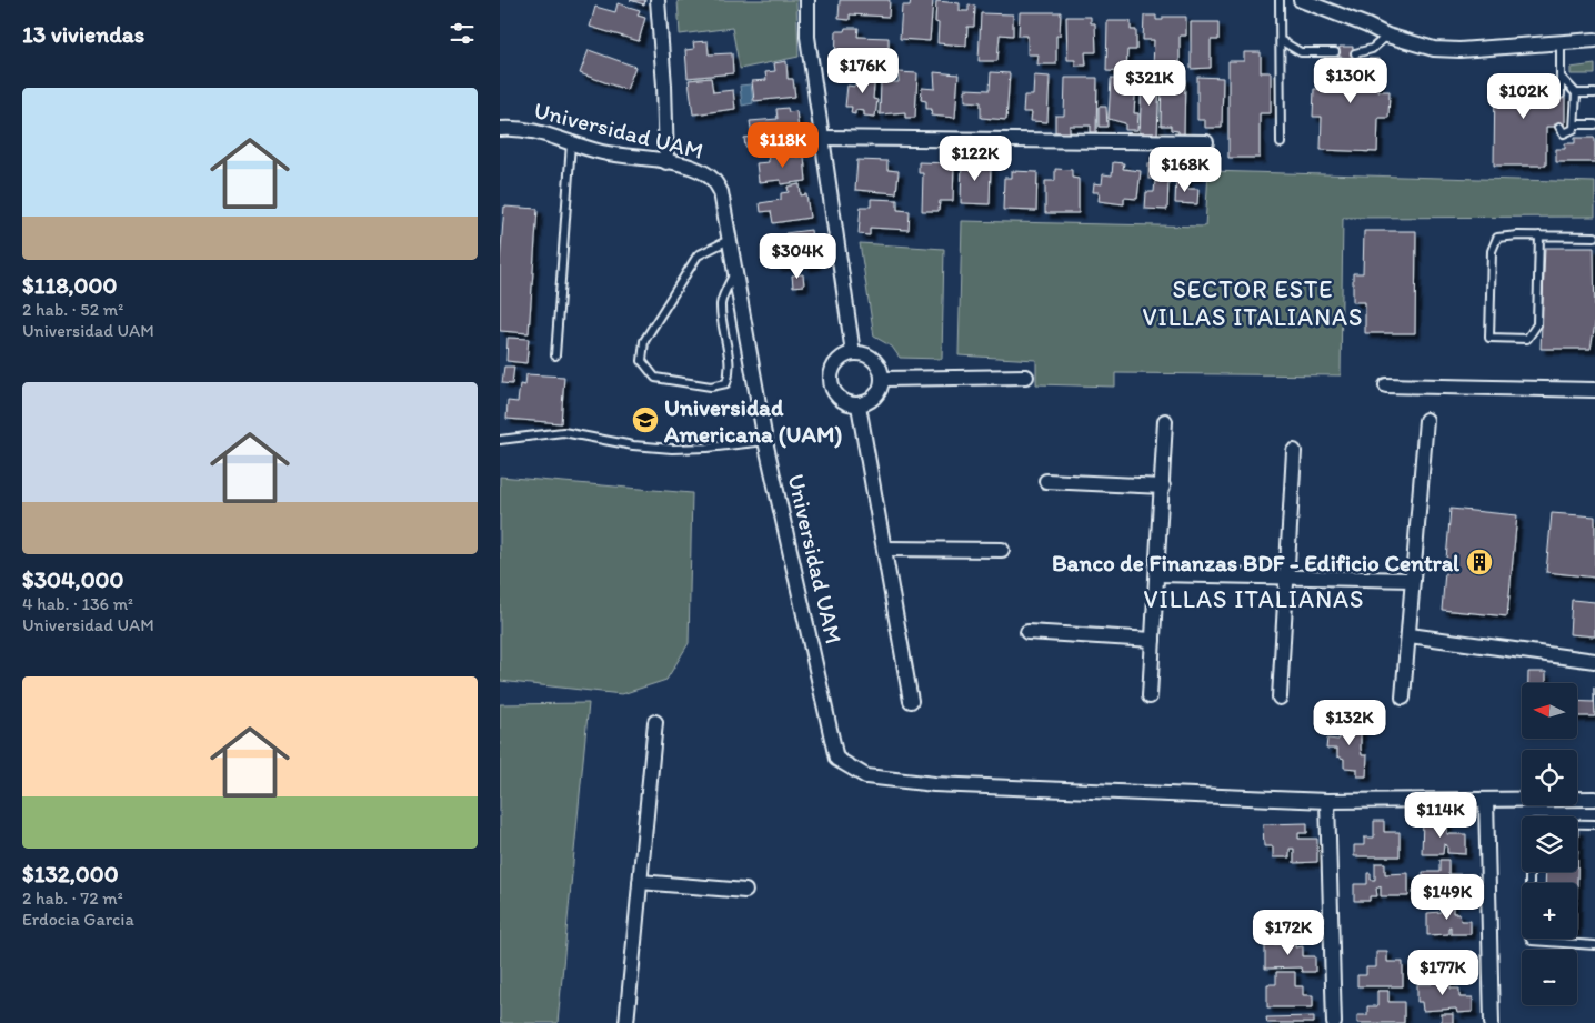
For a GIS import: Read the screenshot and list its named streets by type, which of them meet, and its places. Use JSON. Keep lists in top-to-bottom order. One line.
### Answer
{"streets":{"street":["Universidad UAM"]},"districts":["SECTOR ESTE VILLAS ITALIANAS","VILLAS ITALIANAS"],"places":{"school or university":["Universidad Americana (UAM)"],"building":["Banco de Finanzas BDF - Edificio Central"]},"north":"left","page":{"heading":"13 viviendas","price":["$176K","$130K","$321K","$102K","$118K","$122K","$168K","$304K","$132K","$114K","$149K","$172K","$177K"],"list":[{"name":"$118,000","note":"2 hab. · 52 m² · Universidad UAM"},{"name":"$304,000","note":"4 hab. · 136 m² · Universidad UAM"},{"name":"$132,000","note":"2 hab. · 72 m² · Erdocia Garcia"}],"map_buttons":["+","−"]}}
